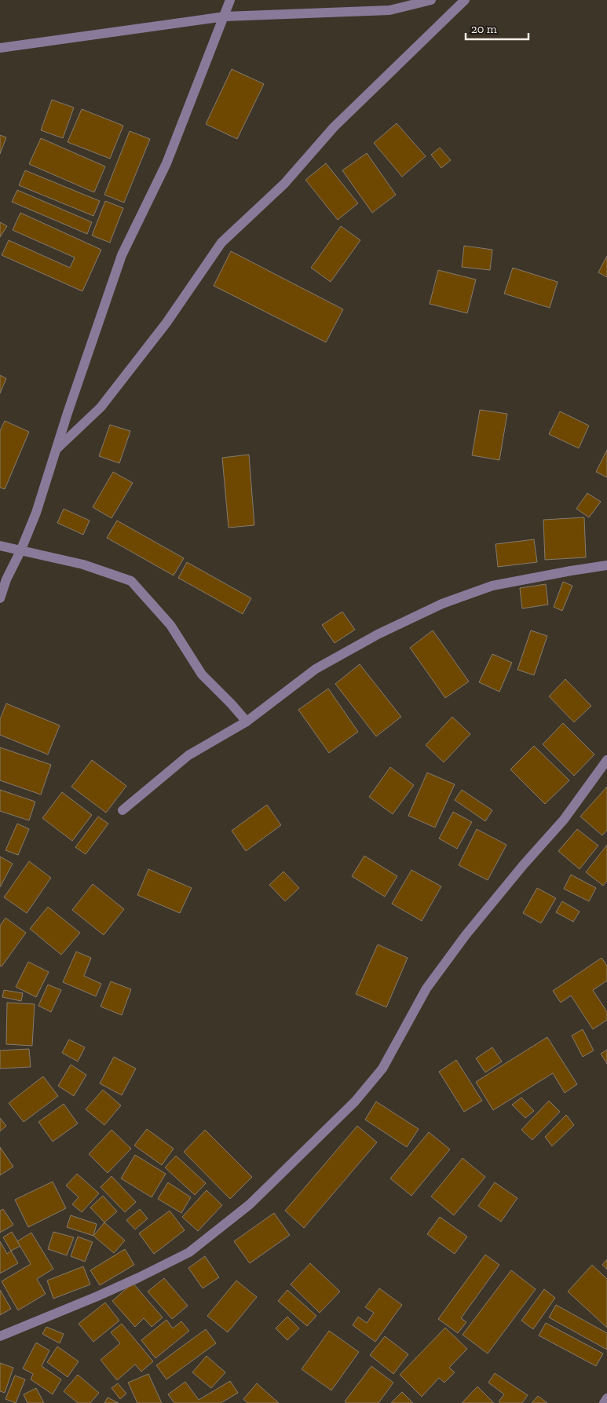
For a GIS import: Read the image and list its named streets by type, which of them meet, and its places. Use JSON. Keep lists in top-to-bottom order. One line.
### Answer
{"scale_bar":"20 m"}
